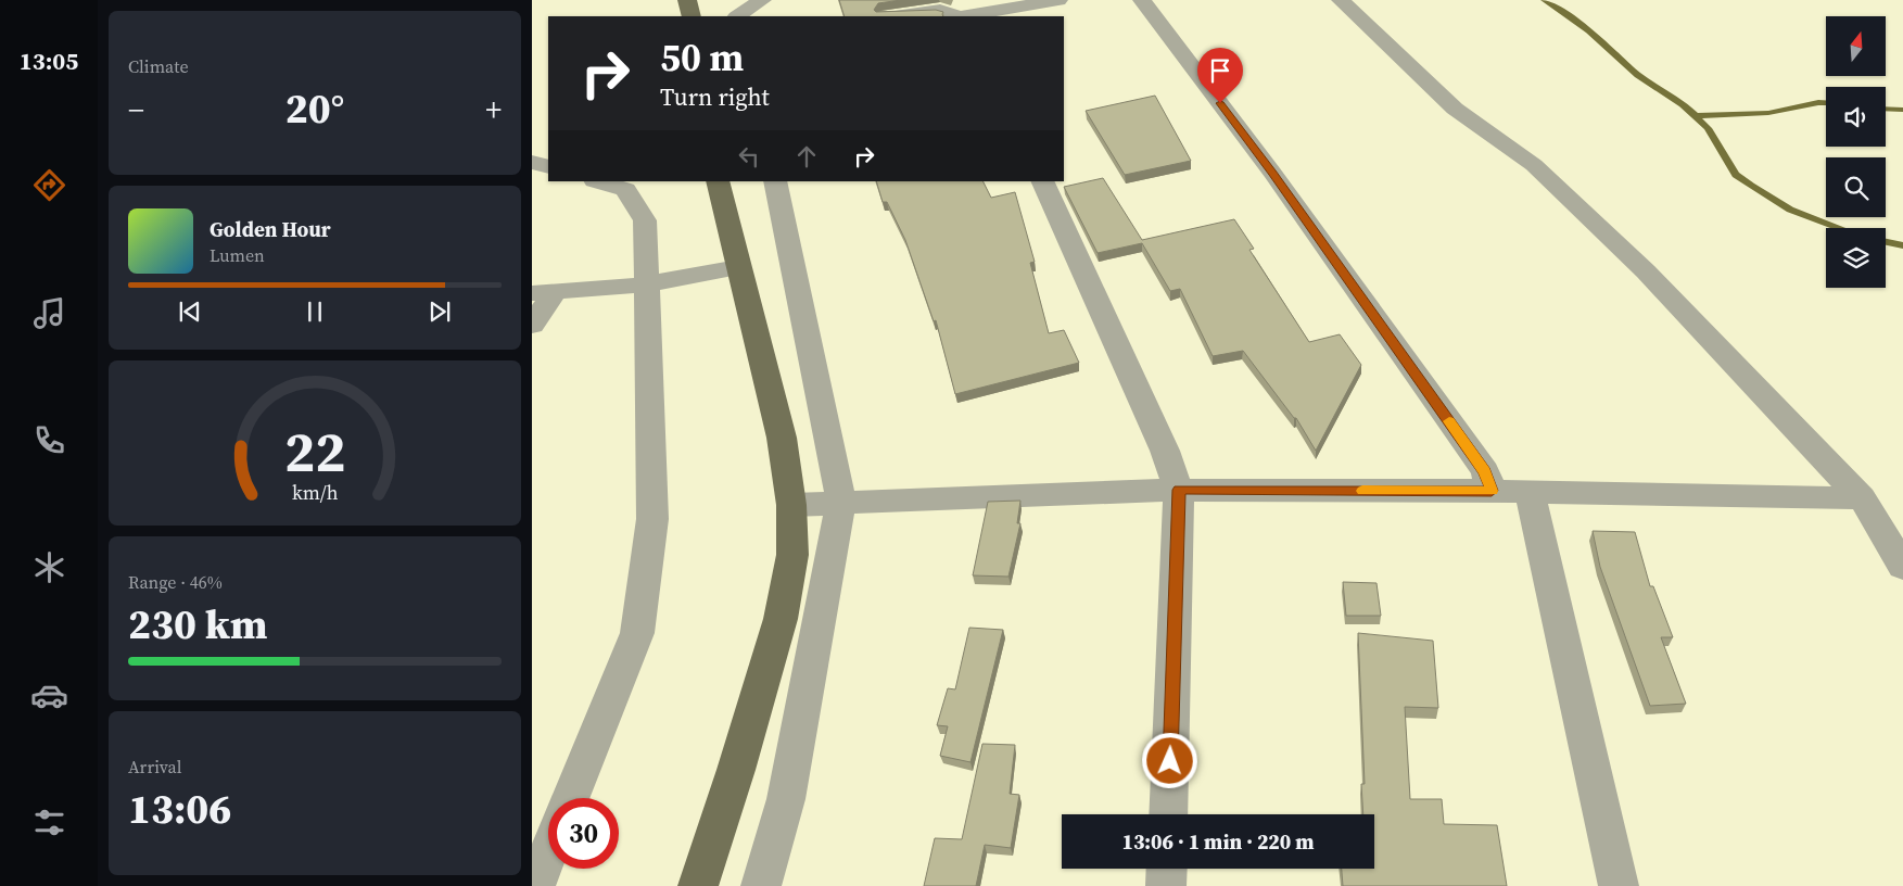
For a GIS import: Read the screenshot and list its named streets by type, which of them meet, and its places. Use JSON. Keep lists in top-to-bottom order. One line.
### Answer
{"north":"top","page":{"tabs":"13:05","tile":["Climate",["Range · 46%","230 km"],["Arrival","13:06"]],"turn":["50 m","Turn right"],"heat":["−","20°","+"],"song":["Golden Hour","Lumen"],"limit":"30","trip":"13:06 · 1 min · 220 m","gauge":["22","km/h"]}}
